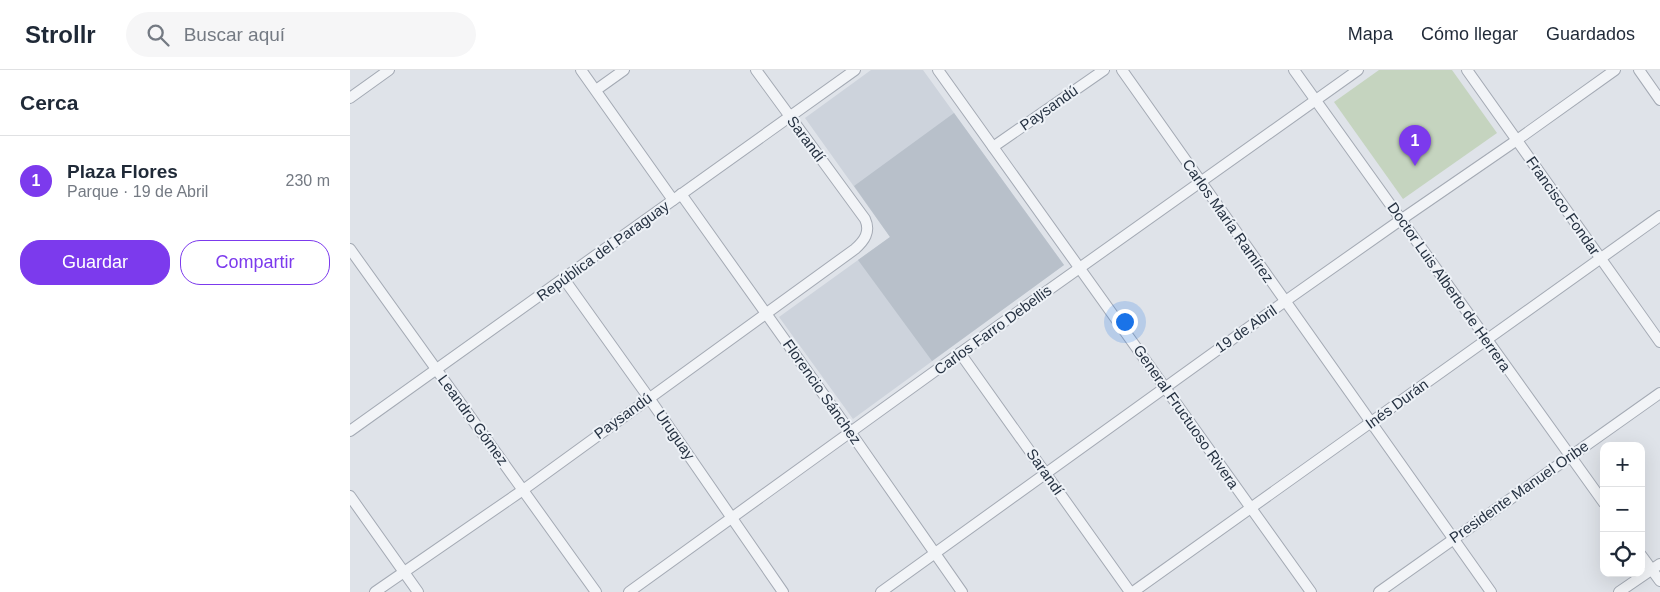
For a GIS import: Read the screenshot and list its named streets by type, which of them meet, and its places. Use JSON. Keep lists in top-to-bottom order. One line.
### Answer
{"streets":{"street":["Paysandú","Sarandí","Francisco Fondar","Carlos María Ramírez","República del Paraguay","Doctor Luis Alberto de Herrera","19 de Abril","Carlos Farro Debellis","Florencio Sánchez","Inés Durán","General Fructuoso Rivera","Leandro Gómez","Uruguay","Presidente Manuel Oribe"]},"crossings":[["Paysandú","Sarandí"],["Paysandú","Florencio Sánchez"],["Paysandú","General Fructuoso Rivera"],["Paysandú","Leandro Gómez"],["Paysandú","Uruguay"],["Sarandí","República del Paraguay"],["Sarandí","19 de Abril"],["Sarandí","Carlos Farro Debellis"],["Sarandí","Inés Durán"],["Francisco Fondar","19 de Abril"],["Francisco Fondar","Inés Durán"],["Carlos María Ramírez","19 de Abril"],["Carlos María Ramírez","Carlos Farro Debellis"],["Carlos María Ramírez","Inés Durán"],["Carlos María Ramírez","Presidente Manuel Oribe"],["República del Paraguay","Florencio Sánchez"],["República del Paraguay","Leandro Gómez"],["República del Paraguay","Uruguay"],["Doctor Luis Alberto de Herrera","19 de Abril"],["Doctor Luis Alberto de Herrera","Carlos Farro Debellis"],["Doctor Luis Alberto de Herrera","Inés Durán"],["Doctor Luis Alberto de Herrera","Presidente Manuel Oribe"],["19 de Abril","Florencio Sánchez"],["19 de Abril","General Fructuoso Rivera"],["Carlos Farro Debellis","Florencio Sánchez"],["Carlos Farro Debellis","General Fructuoso Rivera"],["Carlos Farro Debellis","Uruguay"],["Inés Durán","General Fructuoso Rivera"]],"page":{"header":"Strollr","search":"Buscar aquí","nav":["Mapa","Cómo llegar","Guardados"],"heading":"Cerca","pins":"1","list":[{"mark":"1","name":"Plaza Flores","note":"Parque · 19 de Abril","value":"230 m"}],"buttons":["Guardar","Compartir"],"map_buttons":["+","−"]}}
